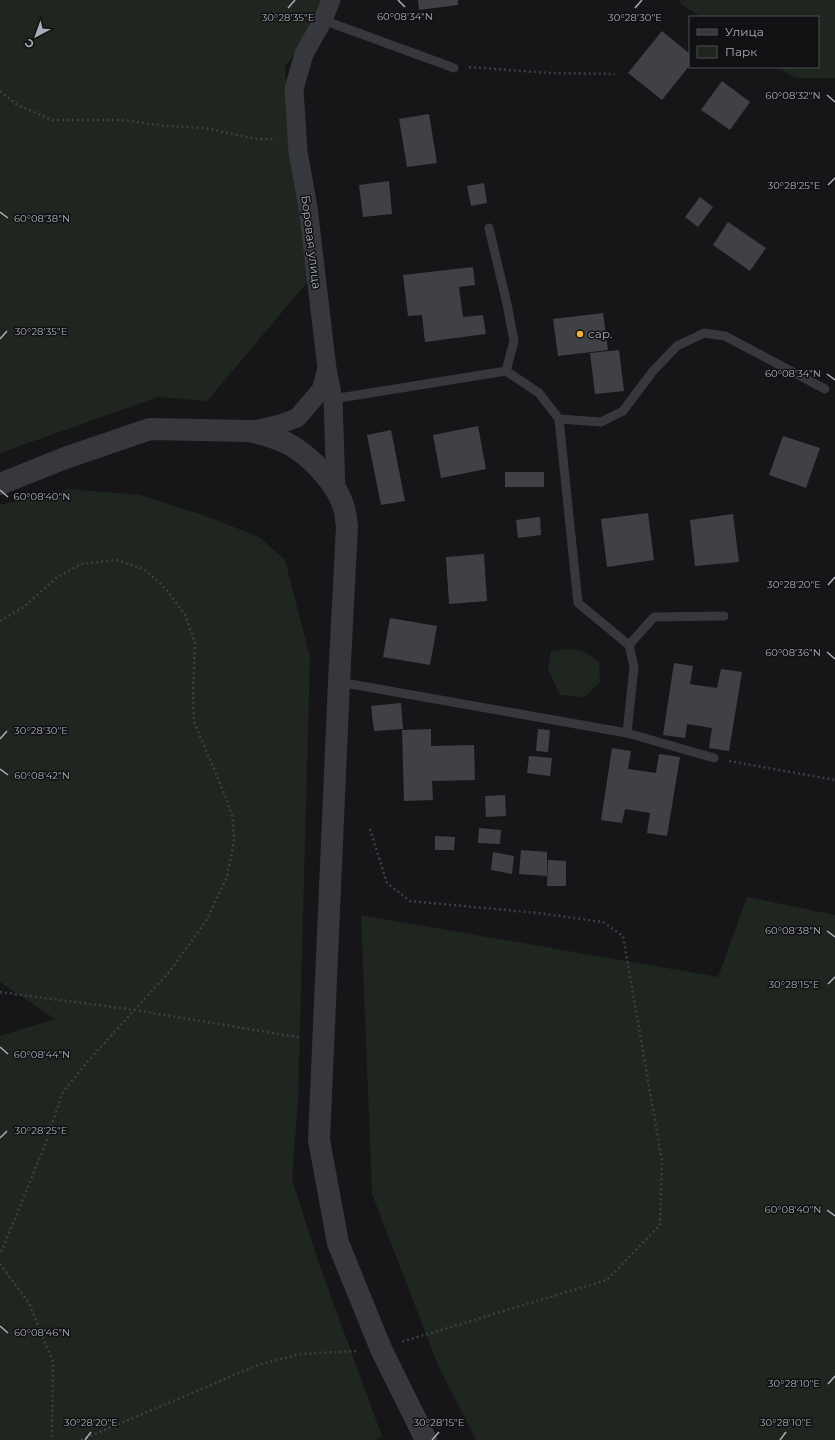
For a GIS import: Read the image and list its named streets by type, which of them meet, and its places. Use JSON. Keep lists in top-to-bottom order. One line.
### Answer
{"streets":{"street":["Боровая улица"]},"places":["сар."],"legend":["Улица","Парк"],"north":"bottom left","coordinates":["60°08'34\"N","30°28'35\"E","30°28'30\"E","60°08'32\"N","30°28'25\"E","60°08'38\"N","60°08'40\"N","30°28'20\"E","60°08'36\"N","60°08'42\"N","30°28'15\"E","60°08'44\"N","60°08'46\"N","30°28'10\"E"]}
